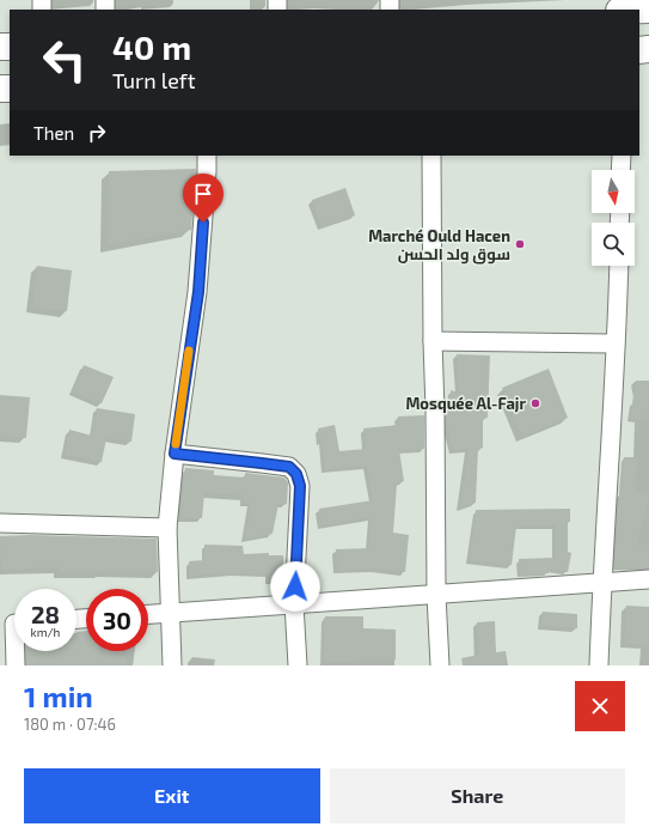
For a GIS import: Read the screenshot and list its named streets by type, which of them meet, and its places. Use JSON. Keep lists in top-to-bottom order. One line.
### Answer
{"places":["Marché Ould Hacen سوق ولد الحسن","Mosquée Al-Fajr"],"north":"bottom","page":{"turn":["40 m","Turn left"],"then":"Then","speed":"28 km/h","limit":"30","heading":["1 min","180 m · 07:46"],"buttons":["Exit","Share"]}}
